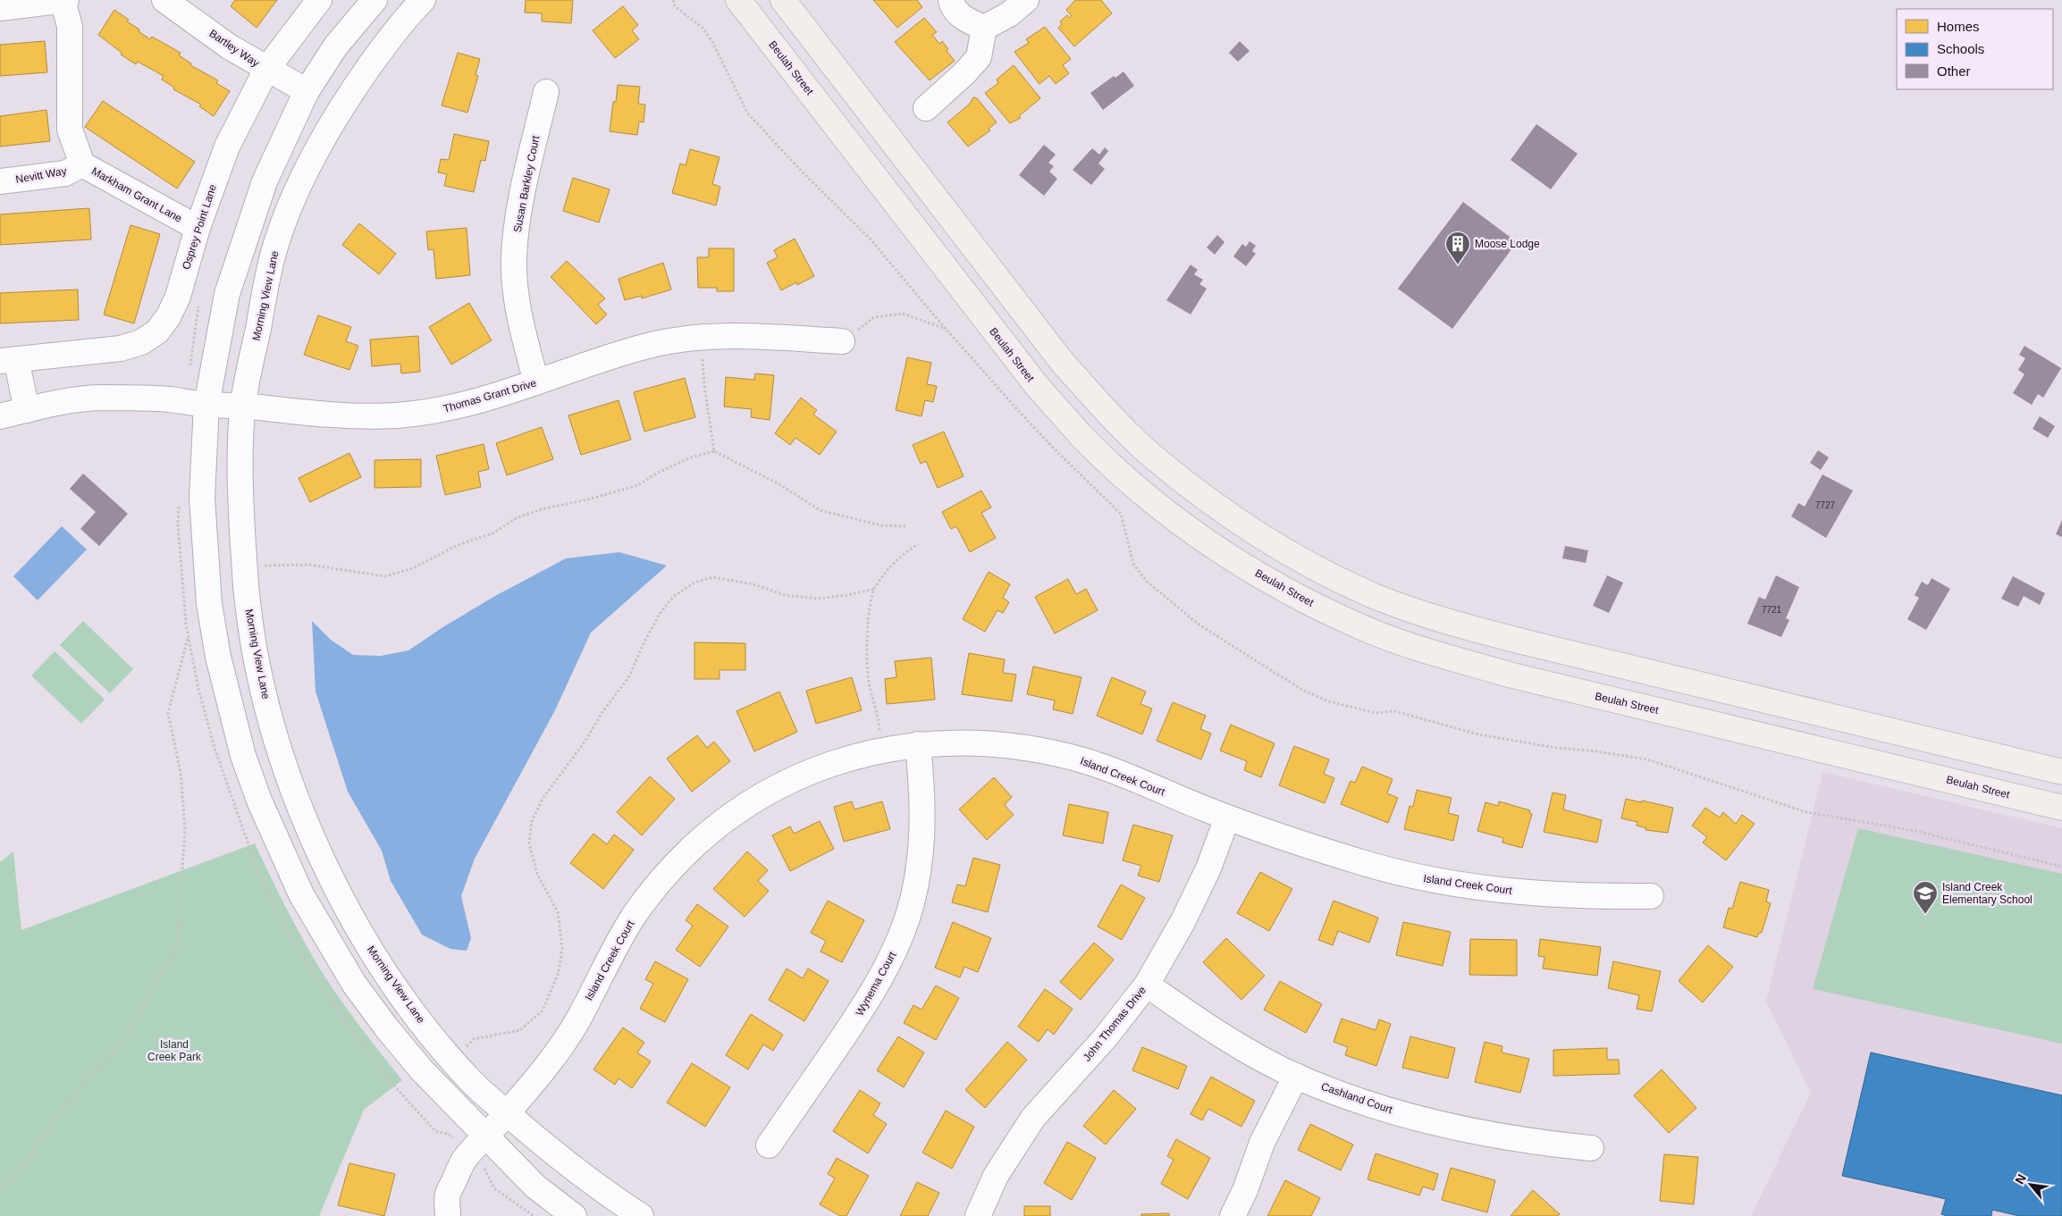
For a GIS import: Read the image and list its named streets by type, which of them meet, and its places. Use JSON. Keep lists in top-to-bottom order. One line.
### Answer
{"streets":{"main road":["Beulah Street"],"street":["Bartley Way","Nevitt Way","Susan Barkley Court","Markham Grant Lane","Osprey Point Lane","Morning View Lane","Thomas Grant Drive","Island Creek Court","Wynema Court","John Thomas Drive","Cashland Court"]},"crossings":[["Bartley Way","Osprey Point Lane"],["Nevitt Way","Markham Grant Lane"],["Susan Barkley Court","Thomas Grant Drive"],["Markham Grant Lane","Osprey Point Lane"],["Osprey Point Lane","Thomas Grant Drive"],["Morning View Lane","Thomas Grant Drive"],["Morning View Lane","Island Creek Court"],["Island Creek Court","Wynema Court"],["Island Creek Court","John Thomas Drive"],["John Thomas Drive","Cashland Court"]],"parks":["Island Creek Park"],"places":{"building":["Moose Lodge"],"school or university":["Island Creek Elementary School"]},"house_numbers":["7727","7721"],"legend":["Homes","Schools","Other"],"north":"top left"}
